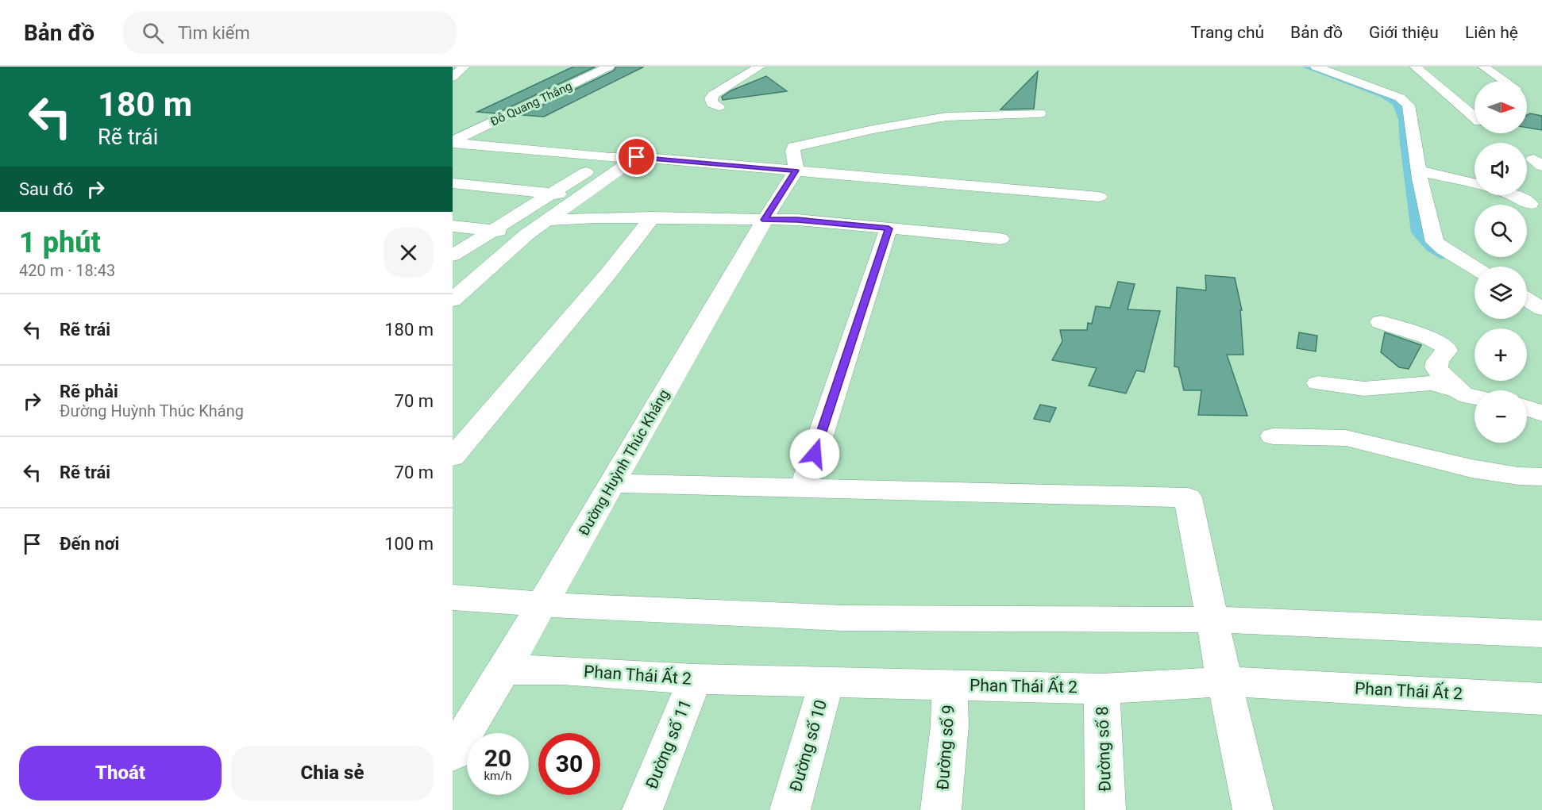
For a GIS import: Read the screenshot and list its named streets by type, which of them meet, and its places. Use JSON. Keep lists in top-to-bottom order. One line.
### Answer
{"streets":{"street":["Đỗ Quang Thắng","Đường Huỳnh Thúc Kháng","Phan Thái Ất 2","Đường số 11","Đường số 10","Đường số 9","Đường số 8"]},"crossings":[["Đường Huỳnh Thúc Kháng","Phan Thái Ất 2"],["Phan Thái Ất 2","Đường số 11"],["Phan Thái Ất 2","Đường số 10"],["Phan Thái Ất 2","Đường số 9"],["Phan Thái Ất 2","Đường số 8"]],"north":"right","page":{"header":"Bản đồ","search":"Tìm kiếm","nav":["Trang chủ","Bản đồ","Giới thiệu","Liên hệ"],"turn":["180 m","Rẽ trái"],"map_buttons":["+","−"],"then":"Sau đó","heading":["1 phút","420 m · 18:43"],"list":[{"name":"Rẽ trái","value":"180 m"},{"name":"Rẽ phải","note":"Đường Huỳnh Thúc Kháng","value":"70 m"},{"name":"Rẽ trái","value":"70 m"},{"name":"Đến nơi","value":"100 m"}],"speed":"20 km/h","limit":"30","buttons":["Thoát","Chia sẻ"]}}
